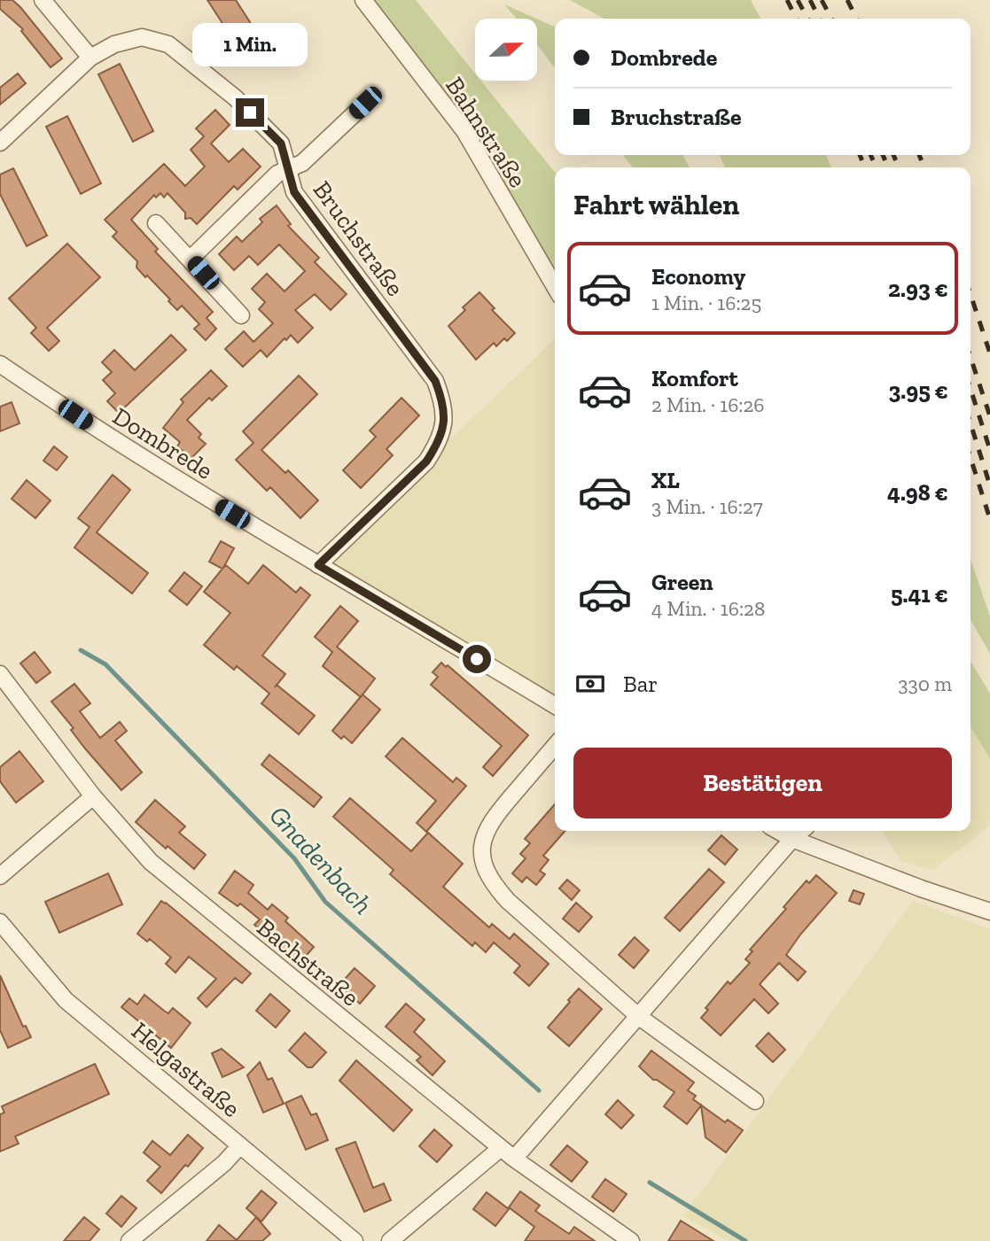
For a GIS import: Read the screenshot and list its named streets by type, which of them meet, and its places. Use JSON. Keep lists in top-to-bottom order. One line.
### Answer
{"streets":{"street":["Bahnstraße","Bruchstraße","Dombrede","Bachstraße","Helgastraße"]},"crossings":[["Bruchstraße","Dombrede"]],"water":["Gnadenbach"],"north":"right","page":{"banner":["Dombrede","Bruchstraße"],"bubble":"1 Min.","heading":"Fahrt wählen","list":[{"name":"Economy","note":"1 Min. · 16:25","value":"2.93 €"},{"name":"Komfort","note":"2 Min. · 16:26","value":"3.95 €"},{"name":"XL","note":"3 Min. · 16:27","value":"4.98 €"},{"name":"Green","note":"4 Min. · 16:28","value":"5.41 €"}],"pay":["Bar","330 m"],"buttons":"Bestätigen"}}
